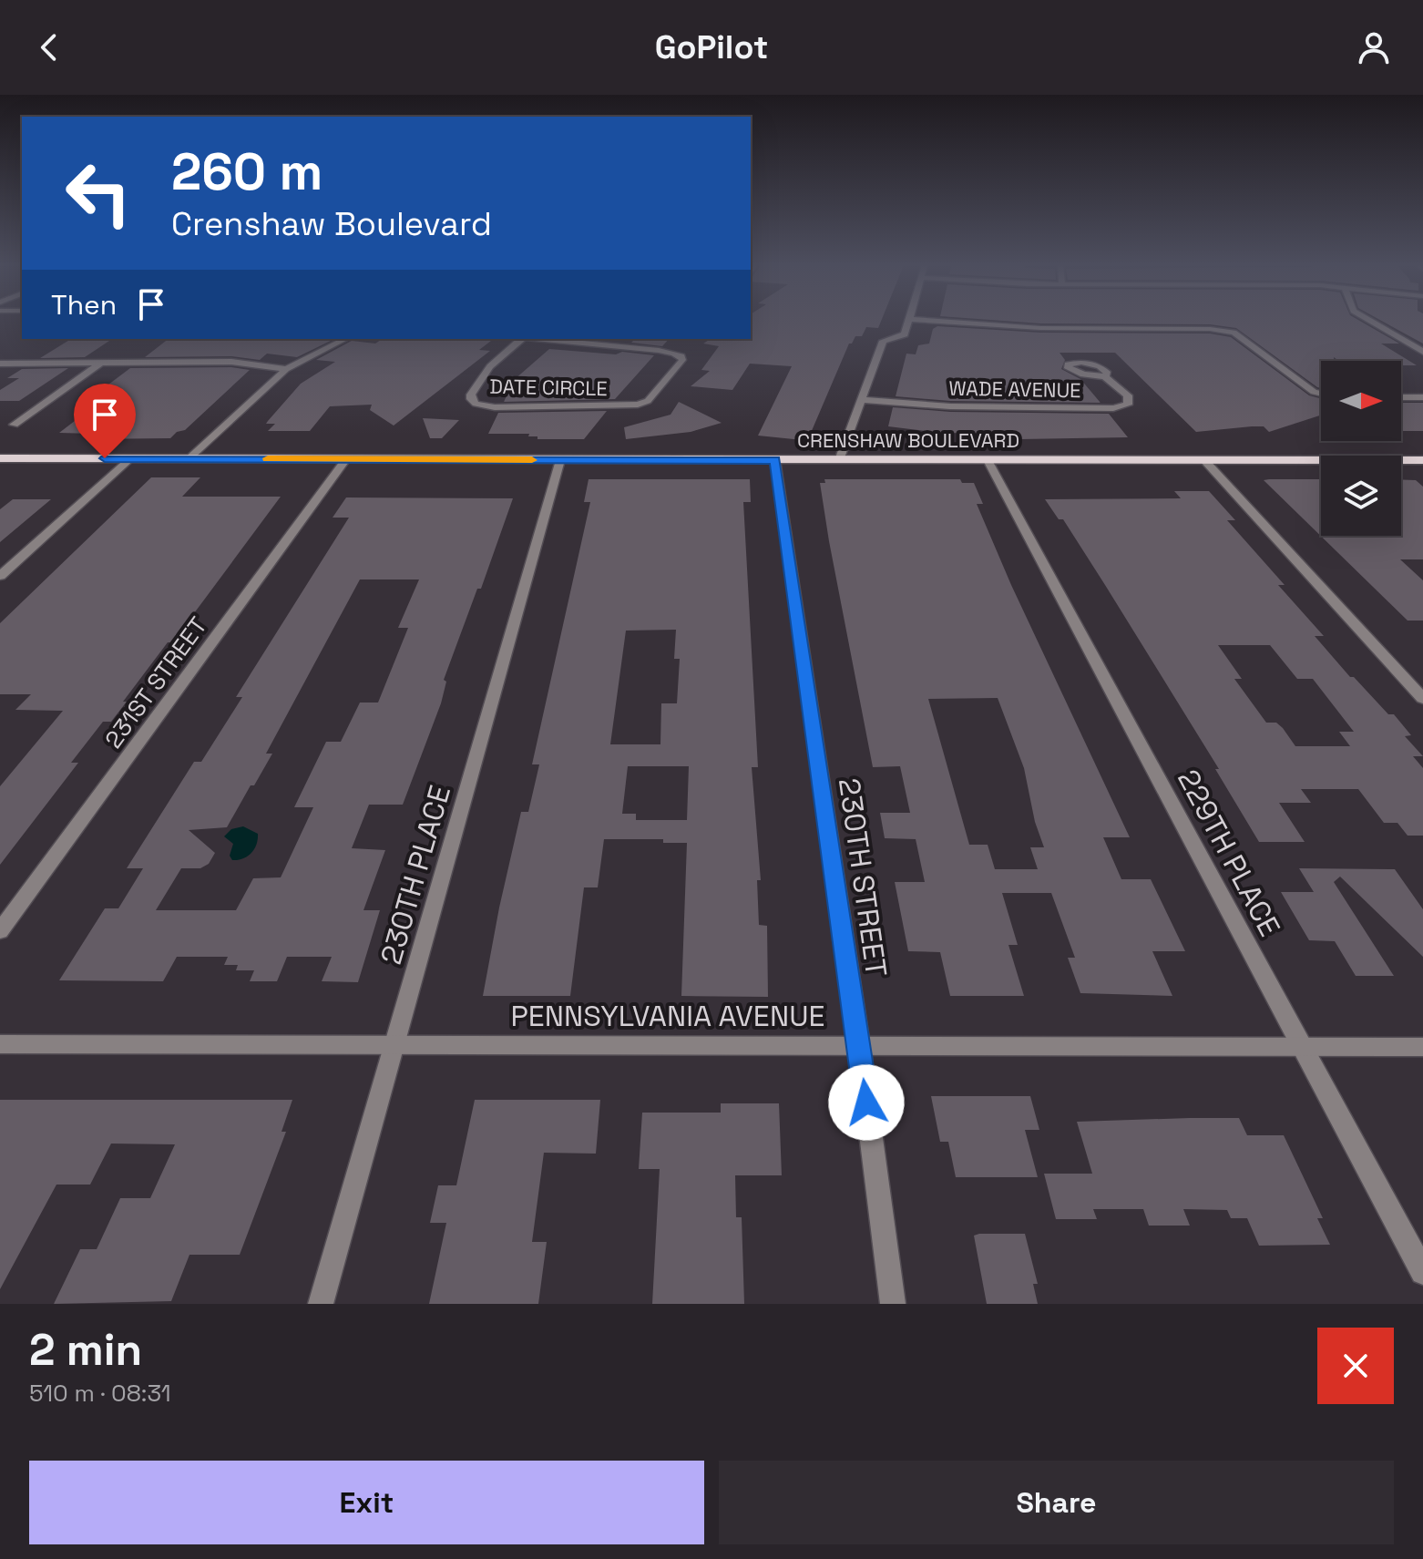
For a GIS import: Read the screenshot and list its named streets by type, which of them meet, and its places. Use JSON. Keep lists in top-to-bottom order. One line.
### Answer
{"streets":{"main road":["CRENSHAW BOULEVARD"],"street":["DATE CIRCLE","WADE AVENUE","231ST STREET","229TH PLACE","230TH PLACE","230TH STREET","PENNSYLVANIA AVENUE"]},"crossings":[["CRENSHAW BOULEVARD","231ST STREET"],["CRENSHAW BOULEVARD","229TH PLACE"],["CRENSHAW BOULEVARD","230TH PLACE"],["CRENSHAW BOULEVARD","230TH STREET"],["229TH PLACE","PENNSYLVANIA AVENUE"],["230TH PLACE","PENNSYLVANIA AVENUE"],["230TH STREET","PENNSYLVANIA AVENUE"]],"north":"right","page":{"header":"GoPilot","turn":["260 m","Crenshaw Boulevard"],"then":"Then","heading":["2 min","510 m · 08:31"],"buttons":["Exit","Share"]}}
